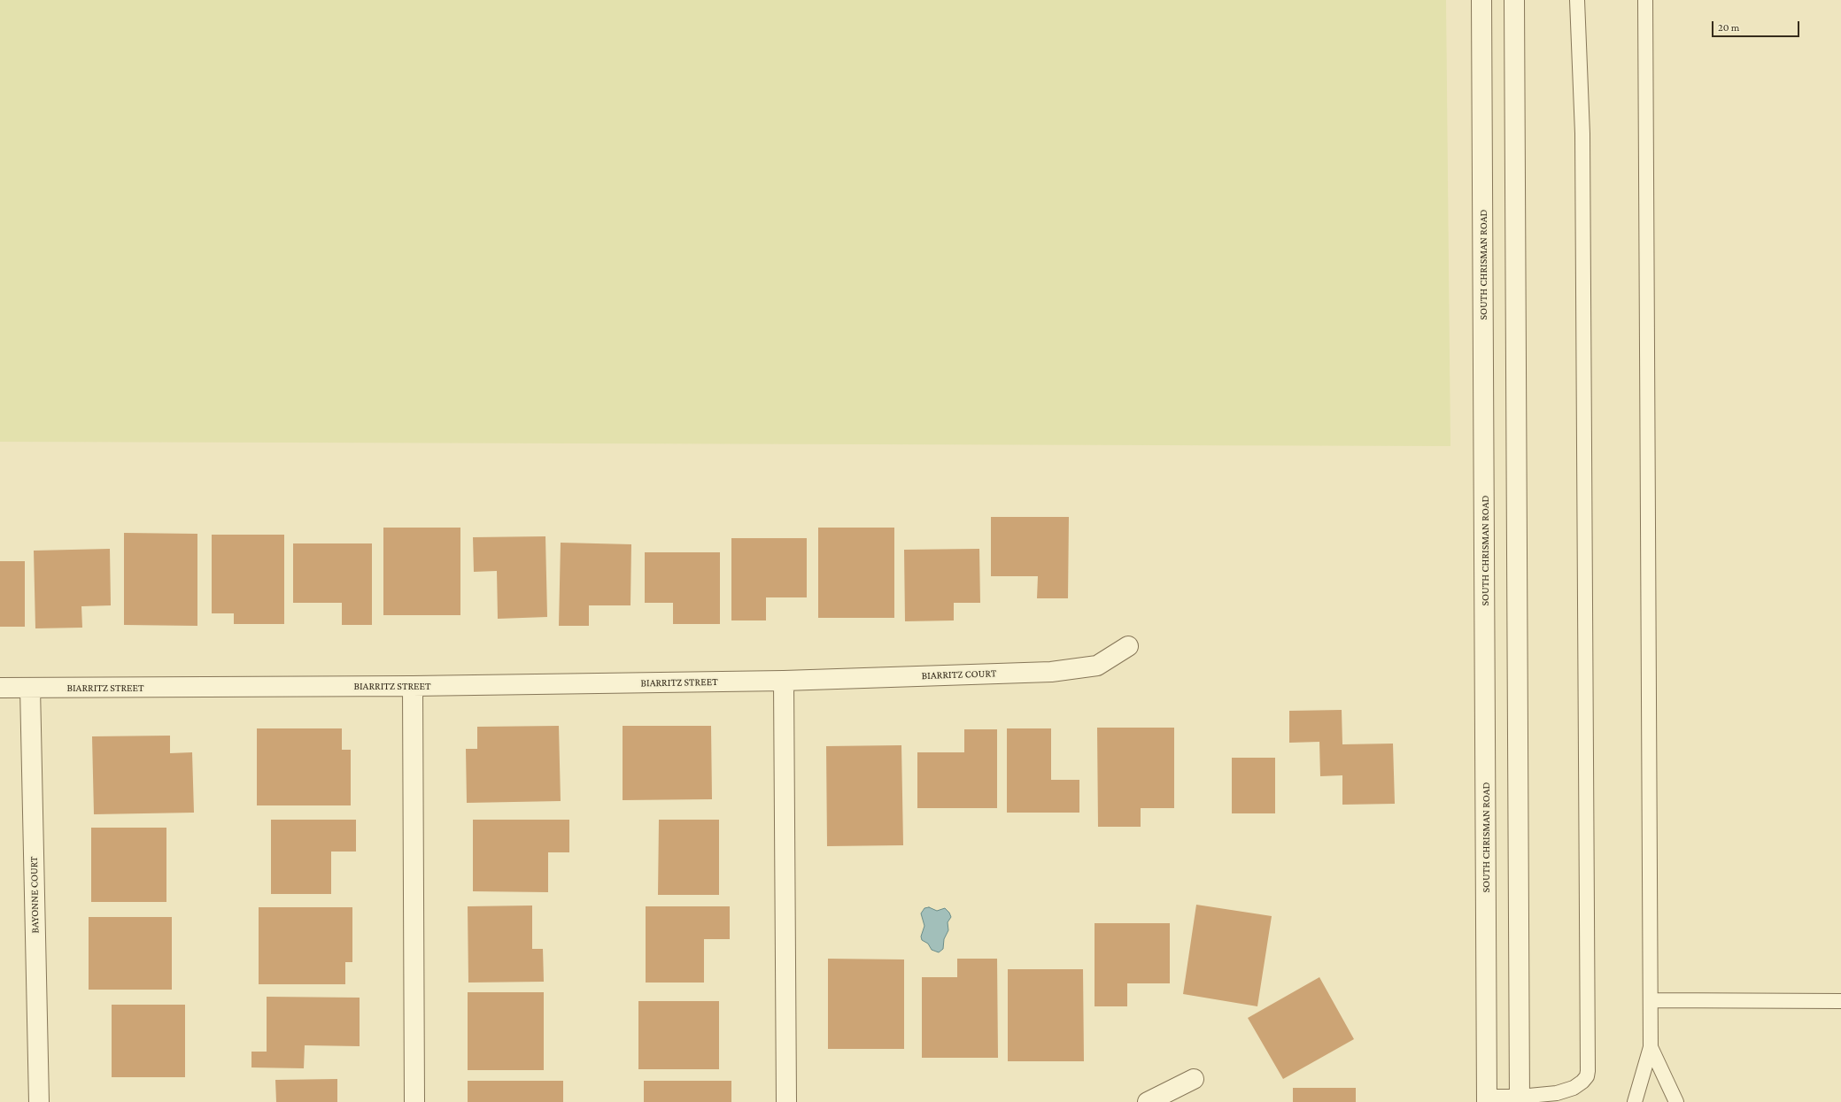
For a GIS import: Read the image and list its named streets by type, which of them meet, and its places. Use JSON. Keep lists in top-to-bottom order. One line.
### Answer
{"streets":{"street":["SOUTH CHRISMAN ROAD","BIARRITZ COURT","BIARRITZ STREET","BAYONNE COURT"]},"crossings":[["BIARRITZ COURT","BIARRITZ STREET"],["BIARRITZ STREET","BAYONNE COURT"]],"scale_bar":"20 m"}
